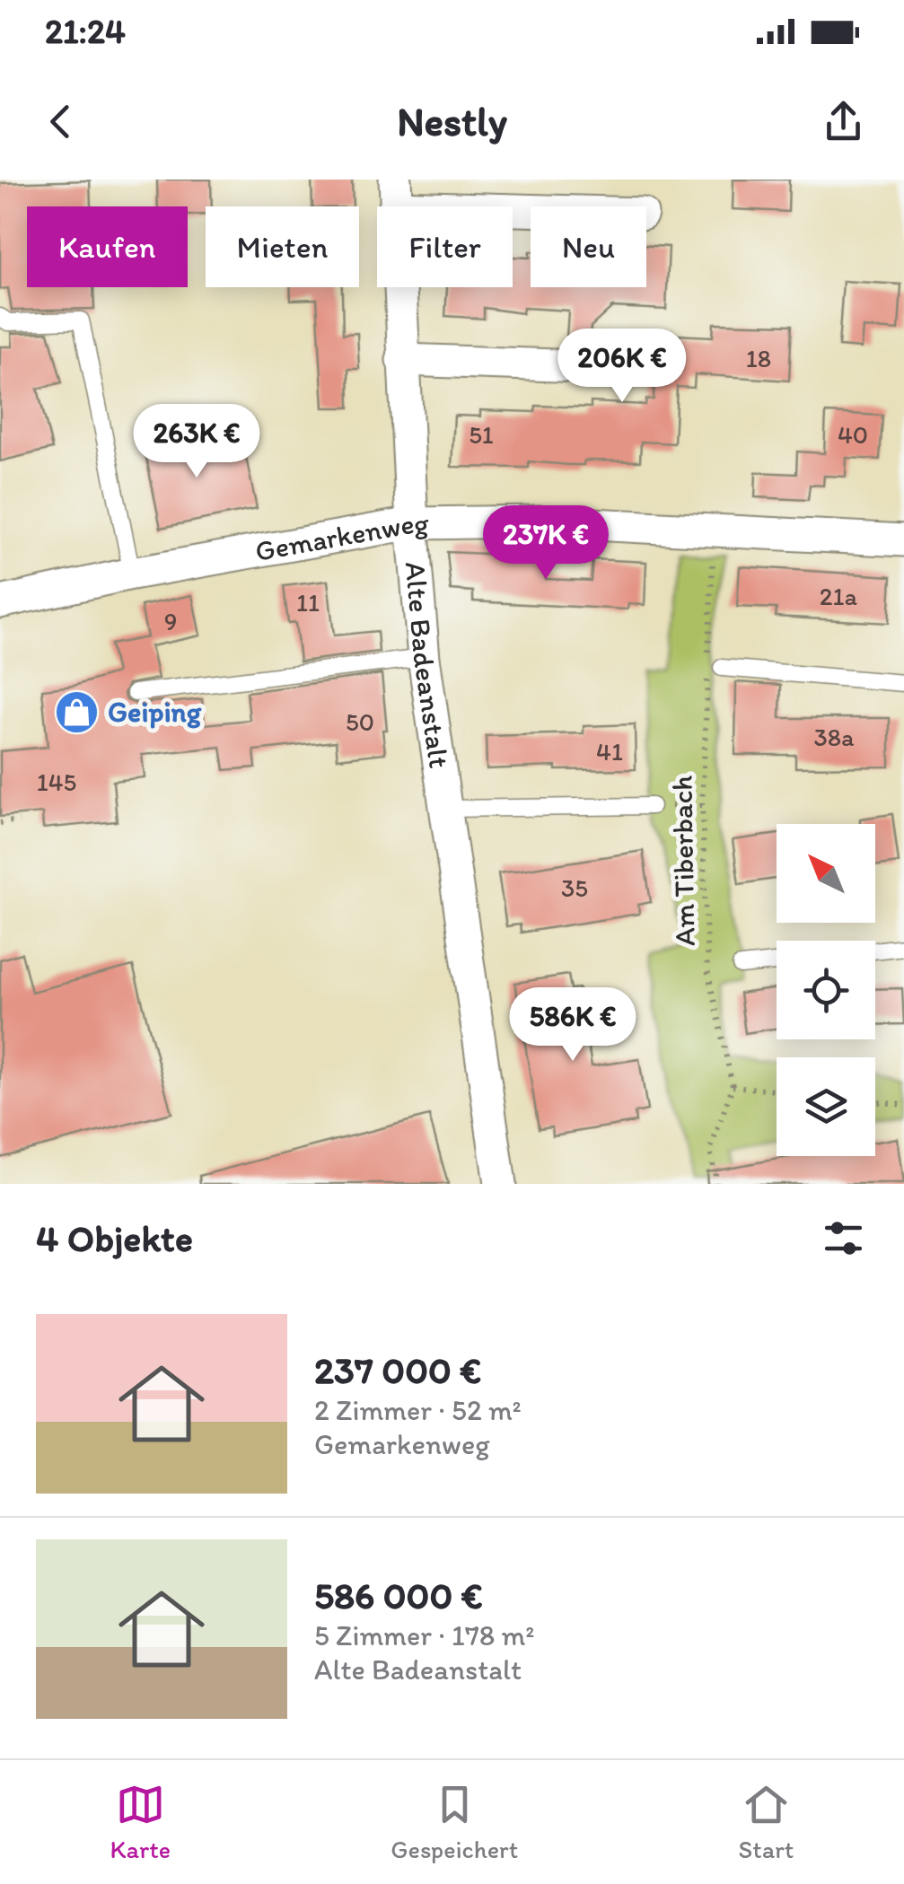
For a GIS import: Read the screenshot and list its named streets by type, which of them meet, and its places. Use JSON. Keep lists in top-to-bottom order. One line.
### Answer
{"streets":{"street":["Gemarkenweg","Alte Badeanstalt"],"path":["Am Tiberbach"]},"crossings":[["Gemarkenweg","Alte Badeanstalt"],["Gemarkenweg","Am Tiberbach"]],"places":{"shop":["Geiping"]},"house_numbers":["18","51","40","21a","11","9","50","38a","41","145","35"],"north":"top left","page":{"status":"21:24","header":"Nestly","chip":["Kaufen","Mieten","Filter","Neu"],"price":["206K €","263K €","237K €","586K €"],"heading":"4 Objekte","list":[{"name":"237 000 €","note":"2 Zimmer · 52 m² · Gemarkenweg"},{"name":"586 000 €","note":"5 Zimmer · 178 m² · Alte Badeanstalt"}],"tabs":["Karte","Gespeichert","Start"]}}
